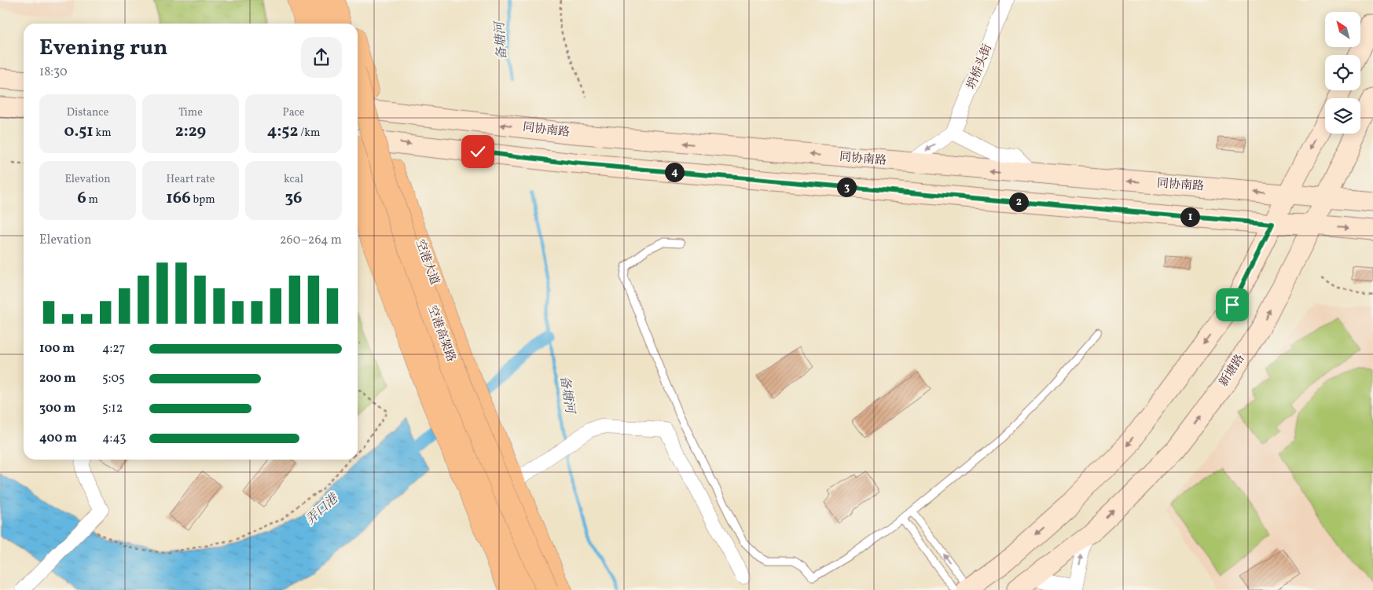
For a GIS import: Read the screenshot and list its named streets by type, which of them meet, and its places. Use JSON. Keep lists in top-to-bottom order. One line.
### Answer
{"streets":{"main road":["同协南路","空港大道","空港高架路","新塘路"],"street":["坍桥头街"]},"crossings":[["同协南路","空港大道"],["同协南路","新塘路"]],"water":["备塘河","弄口港"],"north":"top left","page":{"heading":["Evening run","18:30"],"stats":[["Distance","0.51 km"],["Time","2:29"],["Pace","4:52 /km"],["Elevation","6 m"],["Heart rate","166 bpm"],["kcal","36"]],"pins":["4","3","2","1"],"chart":["Elevation","260–264 m"],"list":[{"name":"100 m","note":"4:27"},{"name":"200 m","note":"5:05"},{"name":"300 m","note":"5:12"},{"name":"400 m","note":"4:43"}]}}
